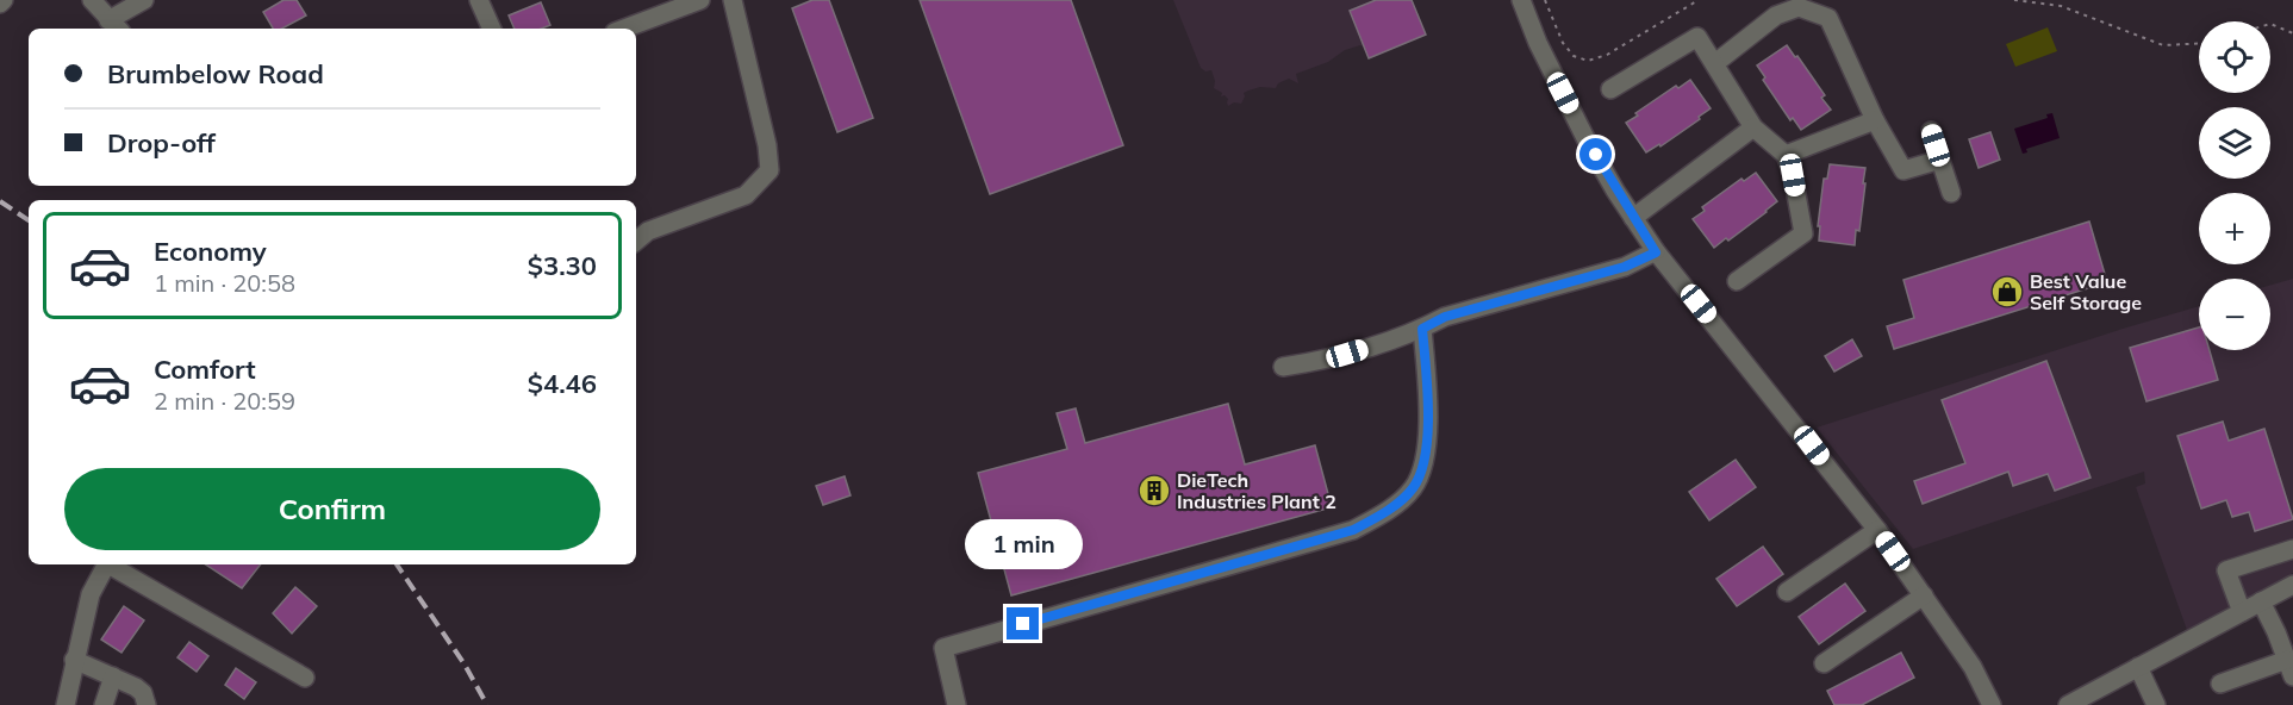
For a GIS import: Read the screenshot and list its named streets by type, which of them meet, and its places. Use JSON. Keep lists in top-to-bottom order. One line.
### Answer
{"places":{"shop":["Best Value Self Storage"],"building":["DieTech Industries Plant 2"]},"page":{"map_buttons":["+","−"],"banner":["Brumbelow Road","Drop-off"],"list":[{"name":"Economy","note":"1 min · 20:58","value":"$3.30"},{"name":"Comfort","note":"2 min · 20:59","value":"$4.46"}],"buttons":"Confirm","bubble":"1 min"}}
